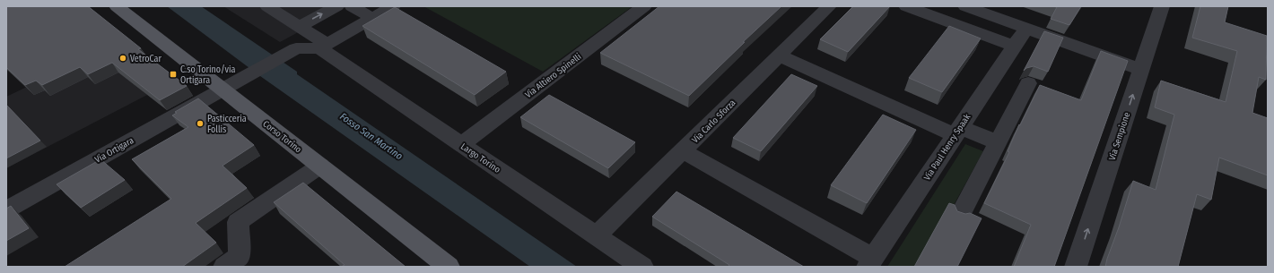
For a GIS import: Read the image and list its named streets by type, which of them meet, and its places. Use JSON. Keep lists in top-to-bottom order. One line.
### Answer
{"streets":{"main road":["Corso Torino"],"street":["Via Altiero Spinelli","Via Carlo Sforza","Via Sempione","Via Paul Henry Spaak","Via Ortigara","Largo Torino"]},"crossings":[["Via Altiero Spinelli","Largo Torino"],["Via Carlo Sforza","Largo Torino"],["Corso Torino","Via Ortigara"],["Via Ortigara","Largo Torino"]],"water":["Fosso San Martino"],"places":{"other":["VetroCar","Pasticceria Follis"],"transit":["C.so Torino/via Ortigara"]}}
